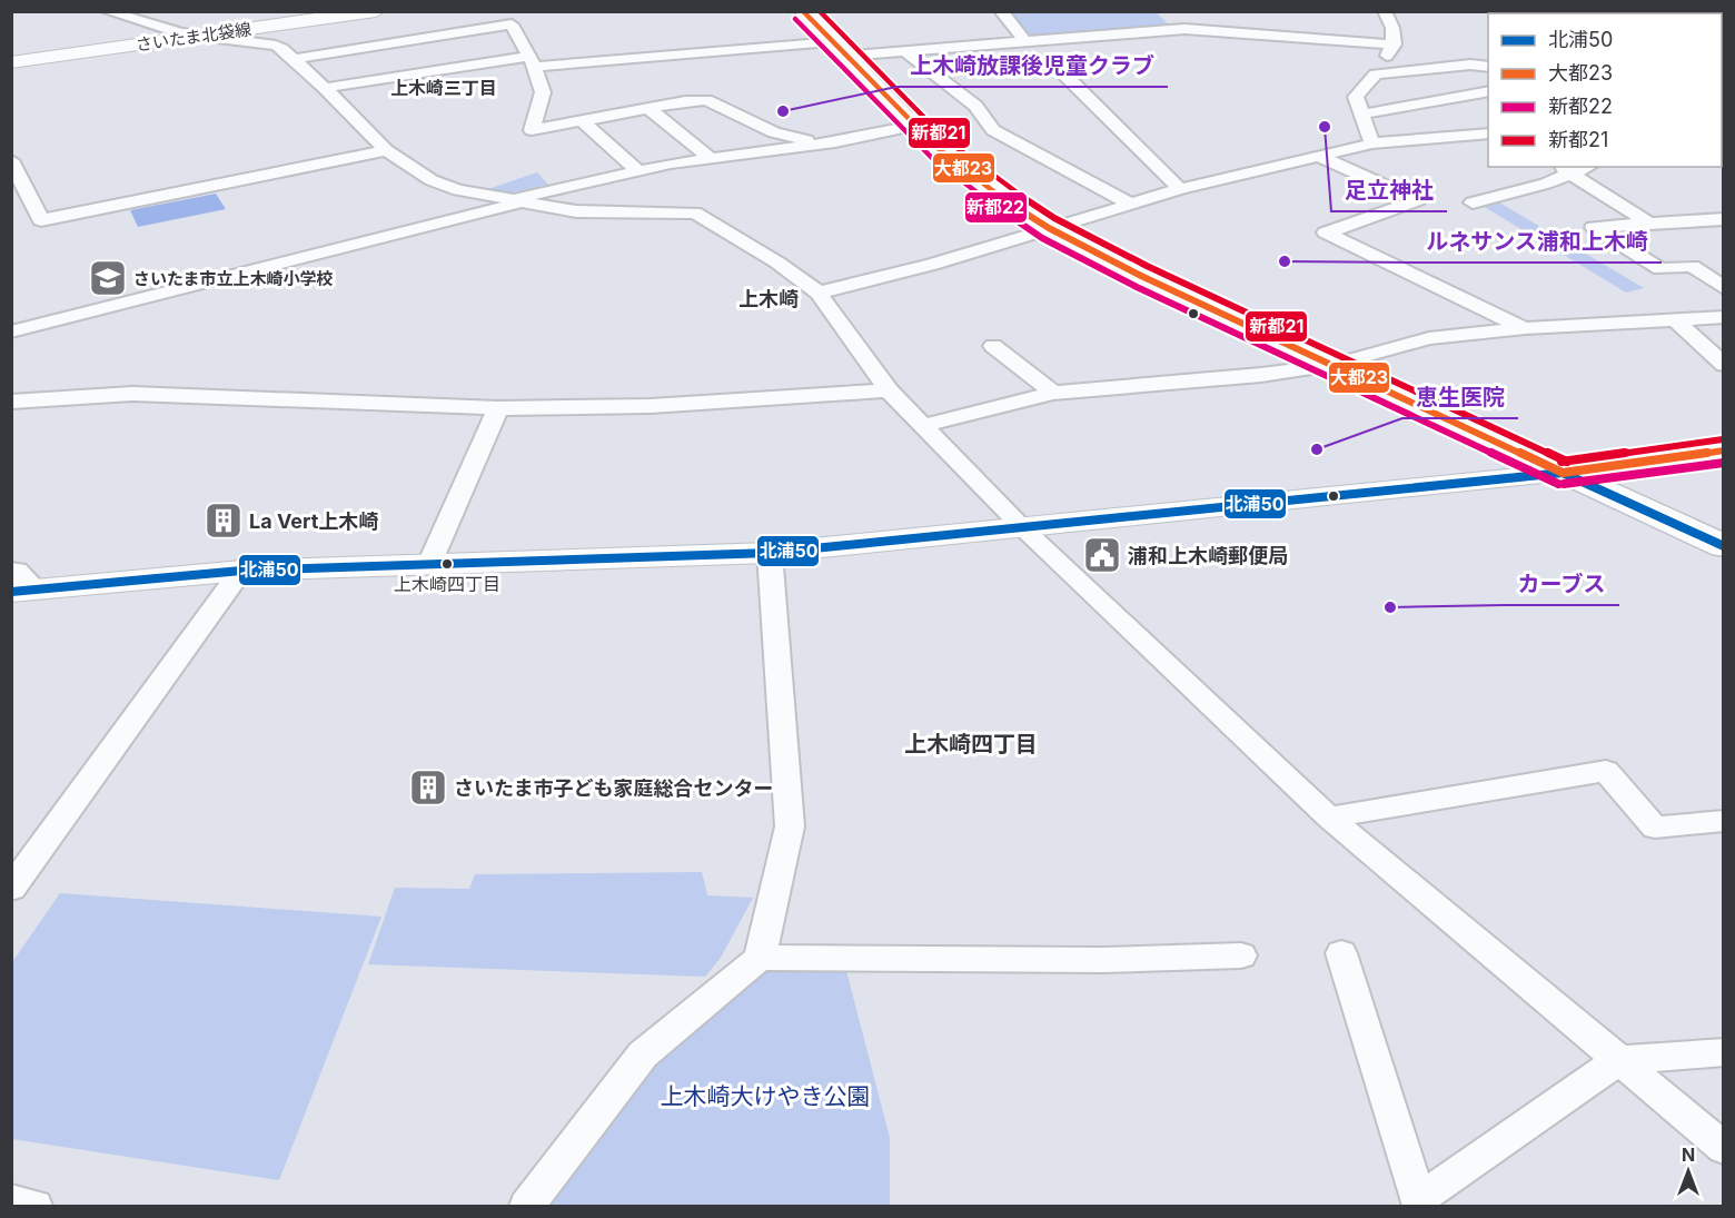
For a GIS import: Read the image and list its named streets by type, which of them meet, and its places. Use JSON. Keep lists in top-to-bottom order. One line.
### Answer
{"streets":{"main road":["さいたま北袋線"]},"districts":["上木崎三丁目","上木崎","上木崎四丁目"],"parks":["上木崎大けやき公園"],"places":{"other":["上木崎放課後児童クラブ","足立神社","ルネサンス浦和上木崎","恵生医院","上木崎四丁目","カーブス"],"school or university":["さいたま市立上木崎小学校"],"building":["La Vert上木崎","さいたま市子ども家庭総合センター"],"public building":["浦和上木崎郵便局"]},"lines":["transit line 大都23","transit line 新都21","transit line 新都22","transit line 北浦50"],"legend":["北浦50","大都23","新都22","新都21"],"north":"top"}
